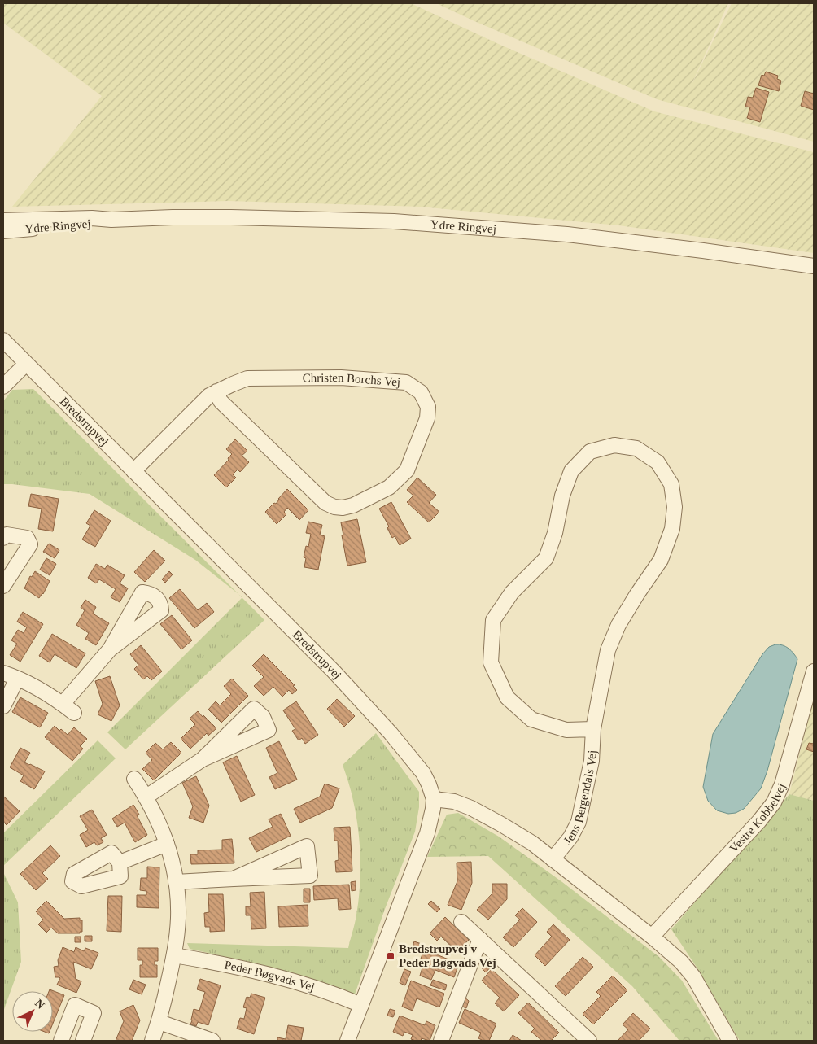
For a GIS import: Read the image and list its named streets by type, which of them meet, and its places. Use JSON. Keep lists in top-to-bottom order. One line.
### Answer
{"streets":{"street":["Ydre Ringvej","Christen Borchs Vej","Bredstrupvej","Jens Bergendals Vej","Vestre Kobbelvej","Peder Bøgvads Vej"]},"crossings":[["Christen Borchs Vej","Bredstrupvej"],["Bredstrupvej","Peder Bøgvads Vej"]],"places":{"transit":["Bredstrupvej v Peder Bøgvads Vej"]},"north":"top right"}
